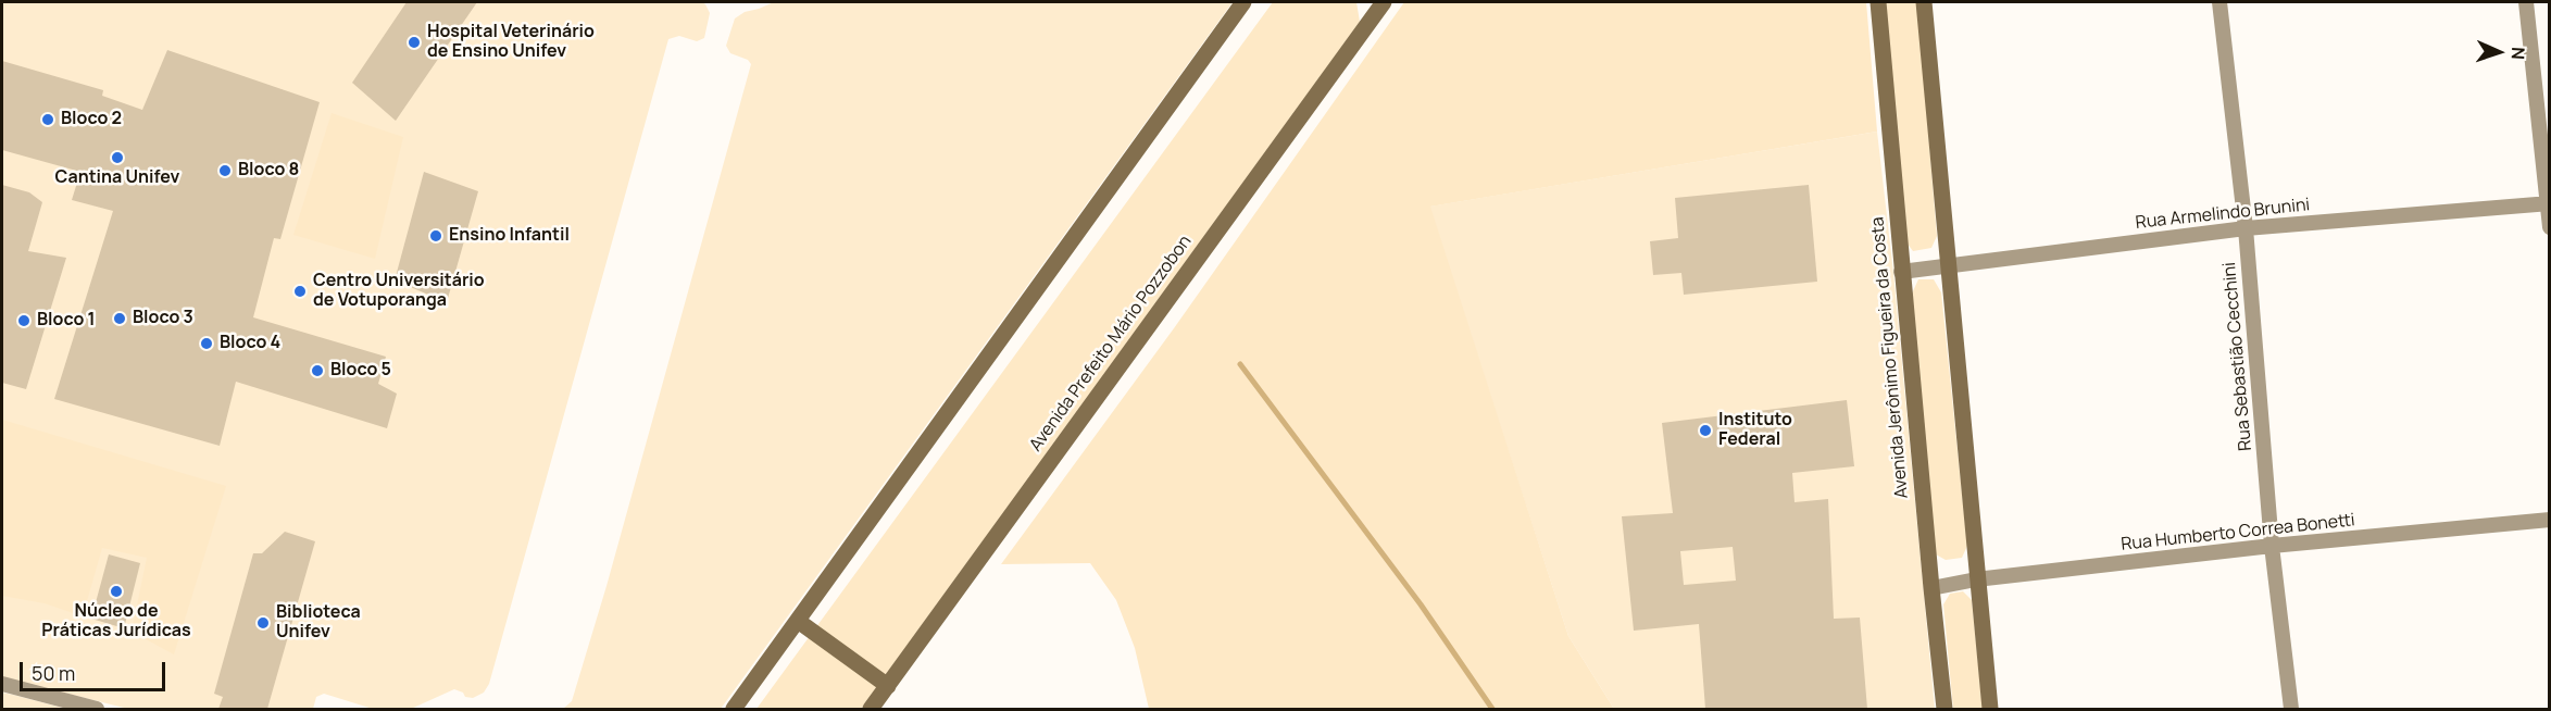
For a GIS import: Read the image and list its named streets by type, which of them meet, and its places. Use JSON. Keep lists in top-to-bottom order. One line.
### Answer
{"streets":{"street":["Rua Armelindo Brunini","Avenida Prefeito Mário Pozzobon","Rua Sebastião Cecchini","Avenida Jerônimo Figueira da Costa","Rua Humberto Correa Bonetti"]},"crossings":[["Rua Armelindo Brunini","Rua Sebastião Cecchini"],["Rua Armelindo Brunini","Avenida Jerônimo Figueira da Costa"],["Rua Sebastião Cecchini","Rua Humberto Correa Bonetti"],["Avenida Jerônimo Figueira da Costa","Rua Humberto Correa Bonetti"]],"places":["Hospital Veterinário de Ensino Unifev","Bloco 2","Cantina Unifev","Bloco 8","Ensino Infantil","Centro Universitário de Votuporanga","Bloco 3","Bloco 1","Bloco 4","Bloco 5","Instituto Federal","Núcleo de Práticas Jurídicas","Biblioteca Unifev"],"scale_bar":"50 m","north":"right"}
